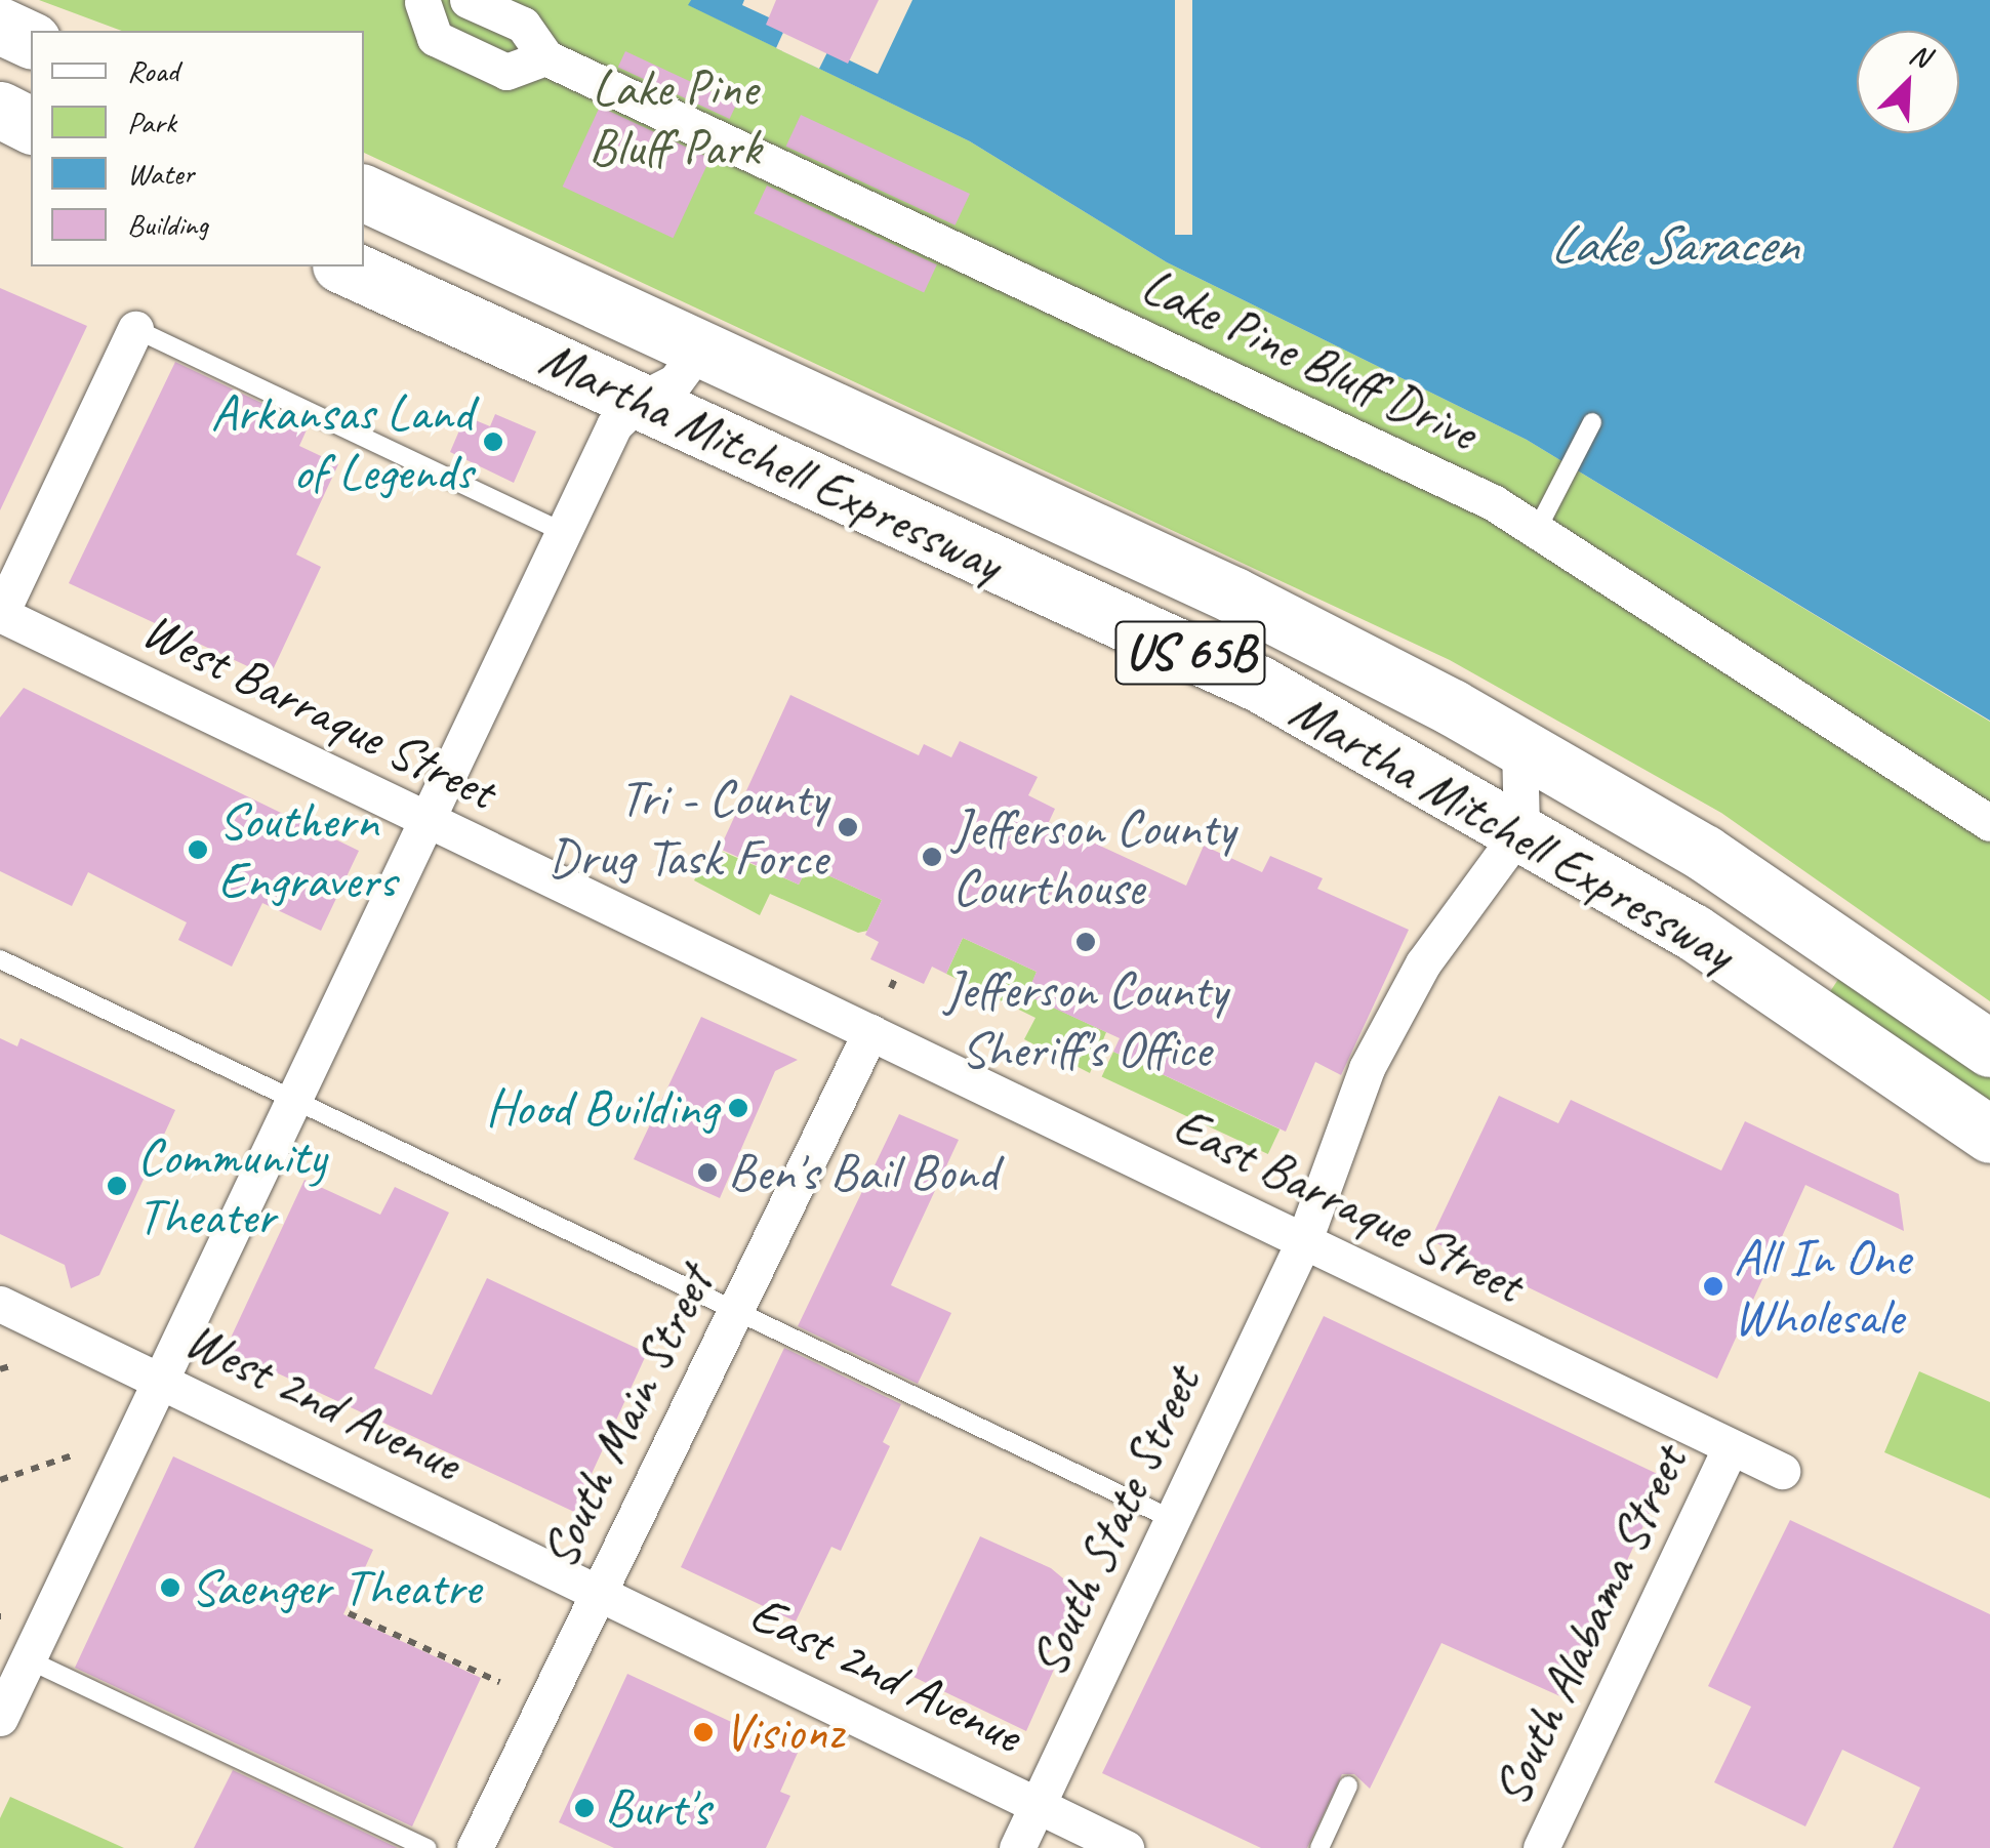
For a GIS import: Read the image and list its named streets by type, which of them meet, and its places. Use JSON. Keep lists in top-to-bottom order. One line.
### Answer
{"streets":{"highway":["Martha Mitchell Expressway","US 65B"],"street":["Lake Pine Bluff Drive","West Barraque Street","East Barraque Street","West 2nd Avenue","South Main Street","South State Street","South Alabama Street","East 2nd Avenue"]},"crossings":[["Martha Mitchell Expressway","South State Street"],["West Barraque Street","East Barraque Street"],["West Barraque Street","South Main Street"],["East Barraque Street","South Main Street"],["East Barraque Street","South State Street"],["East Barraque Street","South Alabama Street"],["West 2nd Avenue","South Main Street"],["West 2nd Avenue","East 2nd Avenue"],["South Main Street","East 2nd Avenue"],["South State Street","East 2nd Avenue"]],"water":["Lake Saracen"],"parks":["Lake Pine Bluff Park"],"places":["Arkansas Land of Legends","Tri - County Drug Task Force","Southern Engravers","Jefferson County Courthouse","Jefferson County Sheriff's Office","Hood Building","Ben's Bail Bond","Community Theater","All In One Wholesale","Saenger Theatre","Visionz","Burt's"],"legend":["Road","Park","Water","Building"],"north":"top right"}
